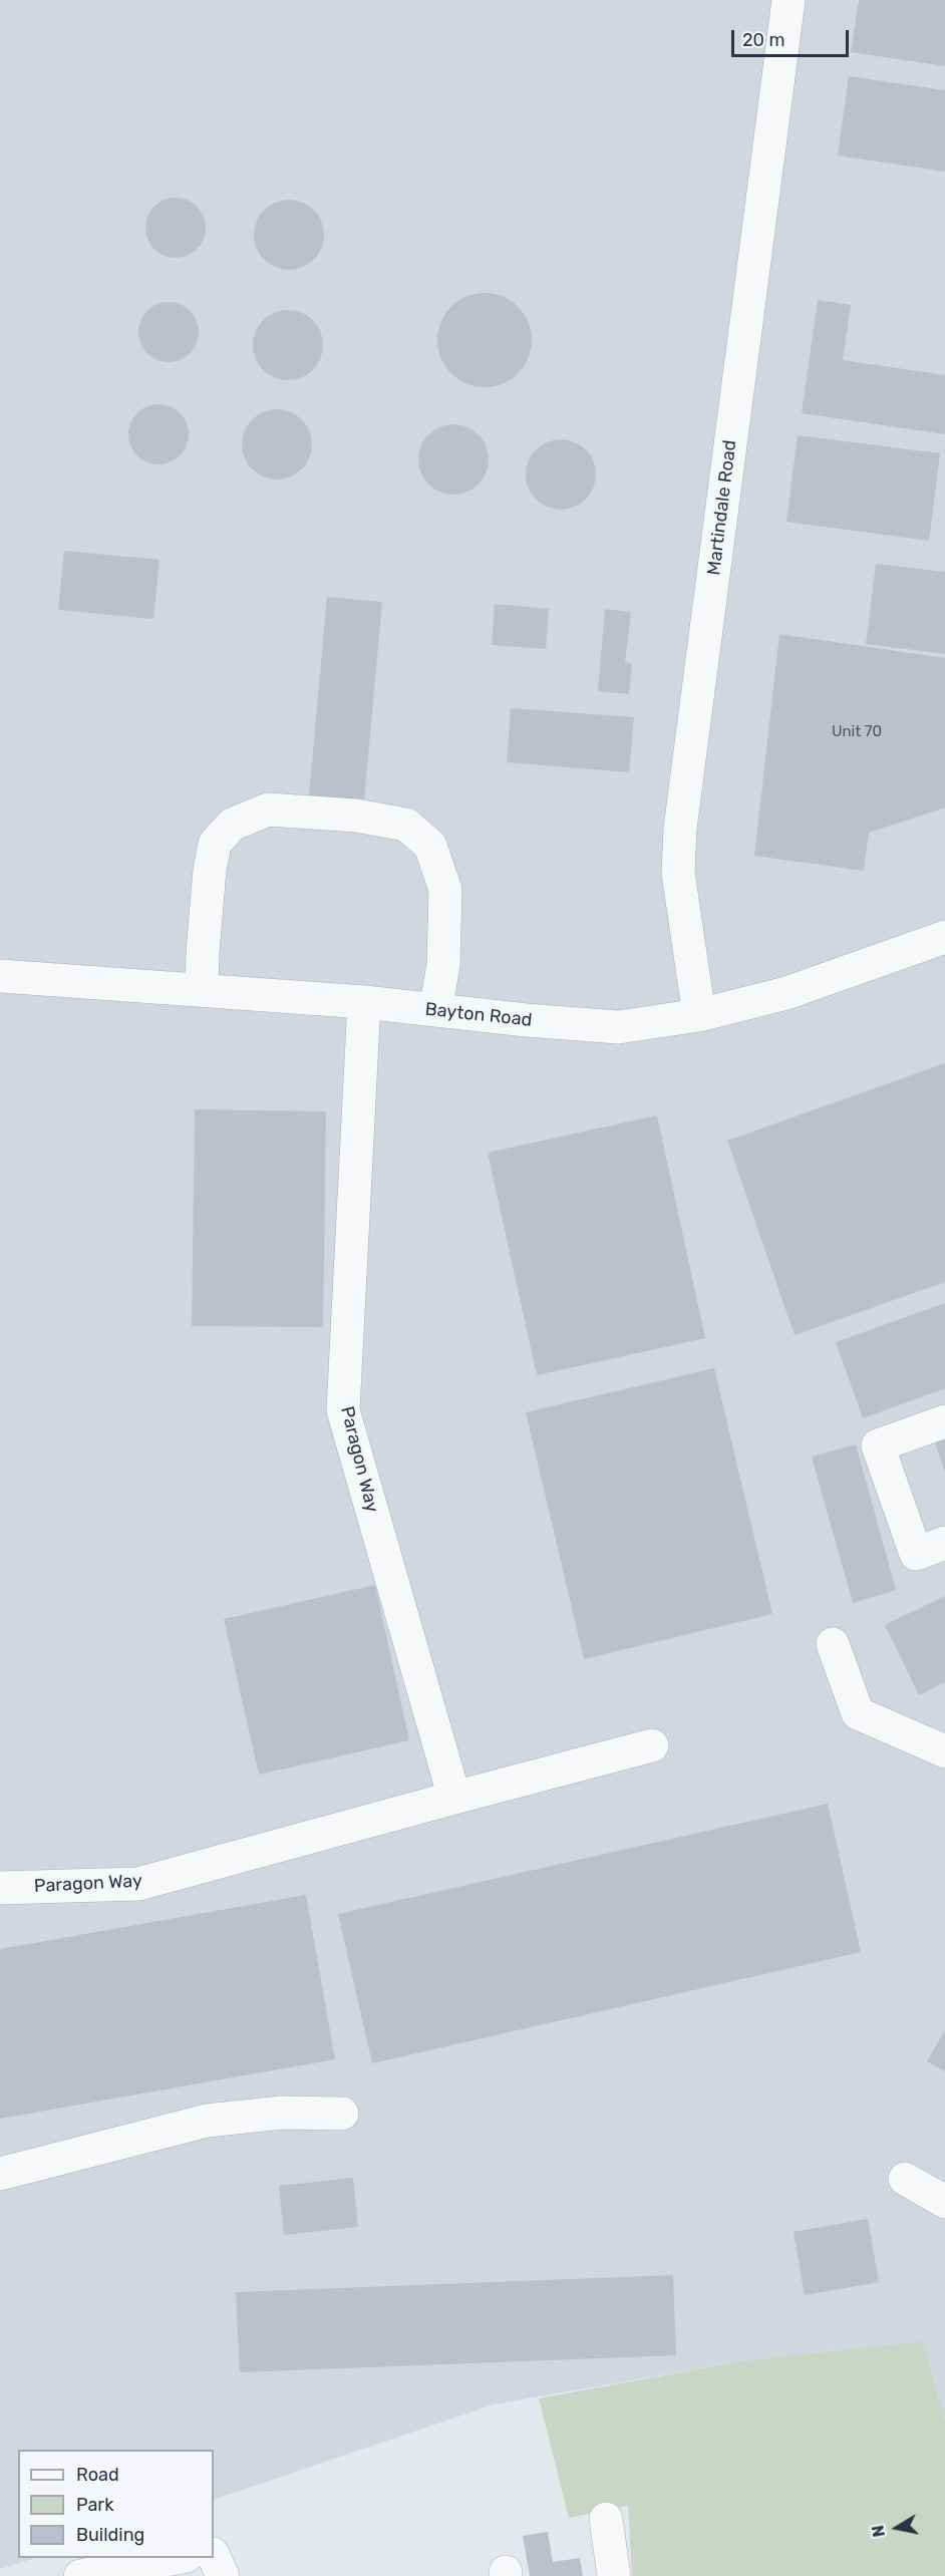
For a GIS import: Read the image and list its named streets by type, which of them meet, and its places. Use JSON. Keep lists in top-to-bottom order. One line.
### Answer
{"streets":{"street":["Martindale Road","Bayton Road","Paragon Way"]},"crossings":[["Martindale Road","Bayton Road"],["Bayton Road","Paragon Way"]],"house_numbers":["Unit 70"],"legend":["Road","Park","Building"],"scale_bar":"20 m","north":"left"}
